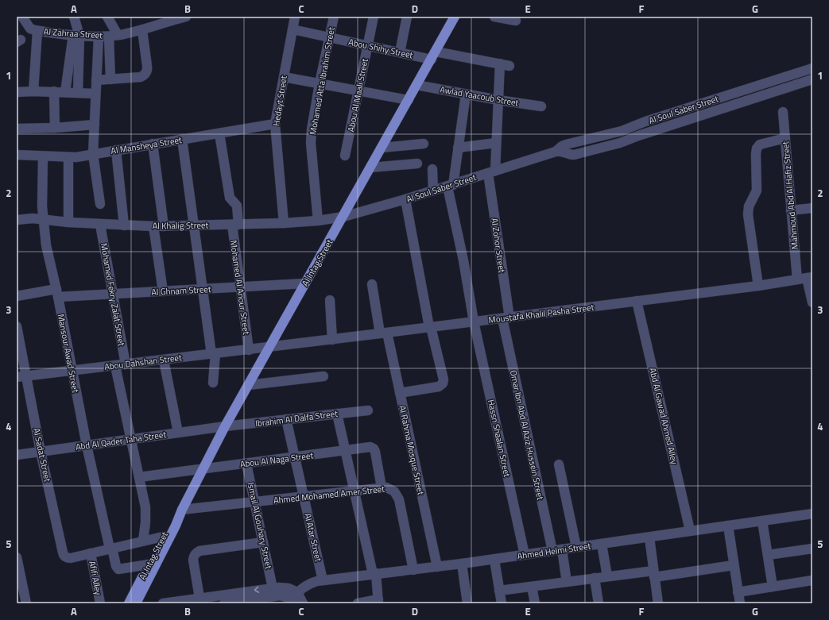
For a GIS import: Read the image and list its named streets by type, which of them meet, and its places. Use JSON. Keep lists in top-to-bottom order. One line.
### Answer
{"streets":{"main road":["Al Intag Street"],"street":["Al Zahraa Street","Abou Shihy Street","Mohamed Atta Ibrahim Street","Abou Al Maali Street","Awlad Yaacoub Street","Hedayt Street","Al Soul Saber Street","Al Mansheya Street","Mahmoud Abd Al Hafiz Street","Al Khalig Street","Al Zohor Street","Mohamed Al Anour Street","Al Ghnam Street","Mohamed Fekry Zalat Street","Moustafa Khalil Pasha Street","Mansour Awad Street","Abou Dahshan Street","Abd Al Gawad Ahmed Alley","Ibrahim Al Dalfa Street","Omar Ibn Abd Al Aziz Hussein Street","Hassn Shaalan Street","Abd Al Qader Taha Street","Al Rahma Mosque Street","Al Sadat Street","Abou Al Naga Street","Ahmed Mohamed Amer Street","Ismail Al Gouhary Street","Al Atar Street","Ahmed Helmi Street","Afifi Alley"]},"crossings":[["Abou Shihy Street","Mohamed Atta Ibrahim Street"],["Abou Shihy Street","Abou Al Maali Street"],["Abou Shihy Street","Hedayt Street"],["Abou Shihy Street","Al Zohor Street"],["Abou Shihy Street","Al Intag Street"],["Mohamed Atta Ibrahim Street","Al Khalig Street"],["Awlad Yaacoub Street","Al Zohor Street"],["Awlad Yaacoub Street","Al Intag Street"],["Awlad Yaacoub Street","Hassn Shaalan Street"],["Hedayt Street","Al Mansheya Street"],["Hedayt Street","Al Khalig Street"],["Al Soul Saber Street","Al Khalig Street"],["Al Soul Saber Street","Al Zohor Street"],["Al Soul Saber Street","Al Intag Street"],["Al Soul Saber Street","Hassn Shaalan Street"],["Al Mansheya Street","Mohamed Al Anour Street"],["Al Mansheya Street","Mansour Awad Street"],["Mahmoud Abd Al Hafiz Street","Moustafa Khalil Pasha Street"],["Al Khalig Street","Al Intag Street"],["Al Khalig Street","Mohamed Al Anour Street"],["Al Khalig Street","Mohamed Fekry Zalat Street"],["Al Khalig Street","Mansour Awad Street"],["Al Zohor Street","Moustafa Khalil Pasha Street"],["Al Zohor Street","Omar Ibn Abd Al Aziz Hussein Street"],["Al Intag Street","Al Ghnam Street"],["Al Intag Street","Moustafa Khalil Pasha Street"],["Al Intag Street","Mansour Awad Street"],["Al Intag Street","Abou Dahshan Street"],["Al Intag Street","Ibrahim Al Dalfa Street"],["Al Intag Street","Abd Al Qader Taha Street"],["Al Intag Street","Al Sadat Street"],["Al Intag Street","Abou Al Naga Street"],["Al Intag Street","Ahmed Mohamed Amer Street"],["Mohamed Al Anour Street","Al Ghnam Street"],["Mohamed Al Anour Street","Abou Dahshan Street"],["Al Ghnam Street","Mohamed Fekry Zalat Street"],["Al Ghnam Street","Mansour Awad Street"],["Mohamed Fekry Zalat Street","Abou Dahshan Street"],["Moustafa Khalil Pasha Street","Abou Dahshan Street"],["Moustafa Khalil Pasha Street","Abd Al Gawad Ahmed Alley"],["Moustafa Khalil Pasha Street","Omar Ibn Abd Al Aziz Hussein Street"],["Moustafa Khalil Pasha Street","Hassn Shaalan Street"],["Moustafa Khalil Pasha Street","Al Rahma Mosque Street"],["Mansour Awad Street","Abou Dahshan Street"],["Mansour Awad Street","Abd Al Qader Taha Street"],["Mansour Awad Street","Al Sadat Street"],["Abou Dahshan Street","Al Sadat Street"],["Abd Al Gawad Ahmed Alley","Ahmed Helmi Street"],["Ibrahim Al Dalfa Street","Abd Al Qader Taha Street"],["Ibrahim Al Dalfa Street","Al Atar Street"],["Omar Ibn Abd Al Aziz Hussein Street","Ahmed Helmi Street"],["Hassn Shaalan Street","Ahmed Helmi Street"],["Abd Al Qader Taha Street","Al Sadat Street"],["Al Rahma Mosque Street","Ahmed Helmi Street"],["Al Sadat Street","Afifi Alley"],["Abou Al Naga Street","Ahmed Mohamed Amer Street"],["Abou Al Naga Street","Ismail Al Gouhary Street"],["Abou Al Naga Street","Al Atar Street"],["Ahmed Mohamed Amer Street","Ismail Al Gouhary Street"],["Ahmed Mohamed Amer Street","Al Atar Street"],["Ahmed Mohamed Amer Street","Ahmed Helmi Street"],["Al Atar Street","Ahmed Helmi Street"]],"grid":{"columns":["A","B","C","D","E","F","G"],"rows":["1","2","3","4","5"]}}
